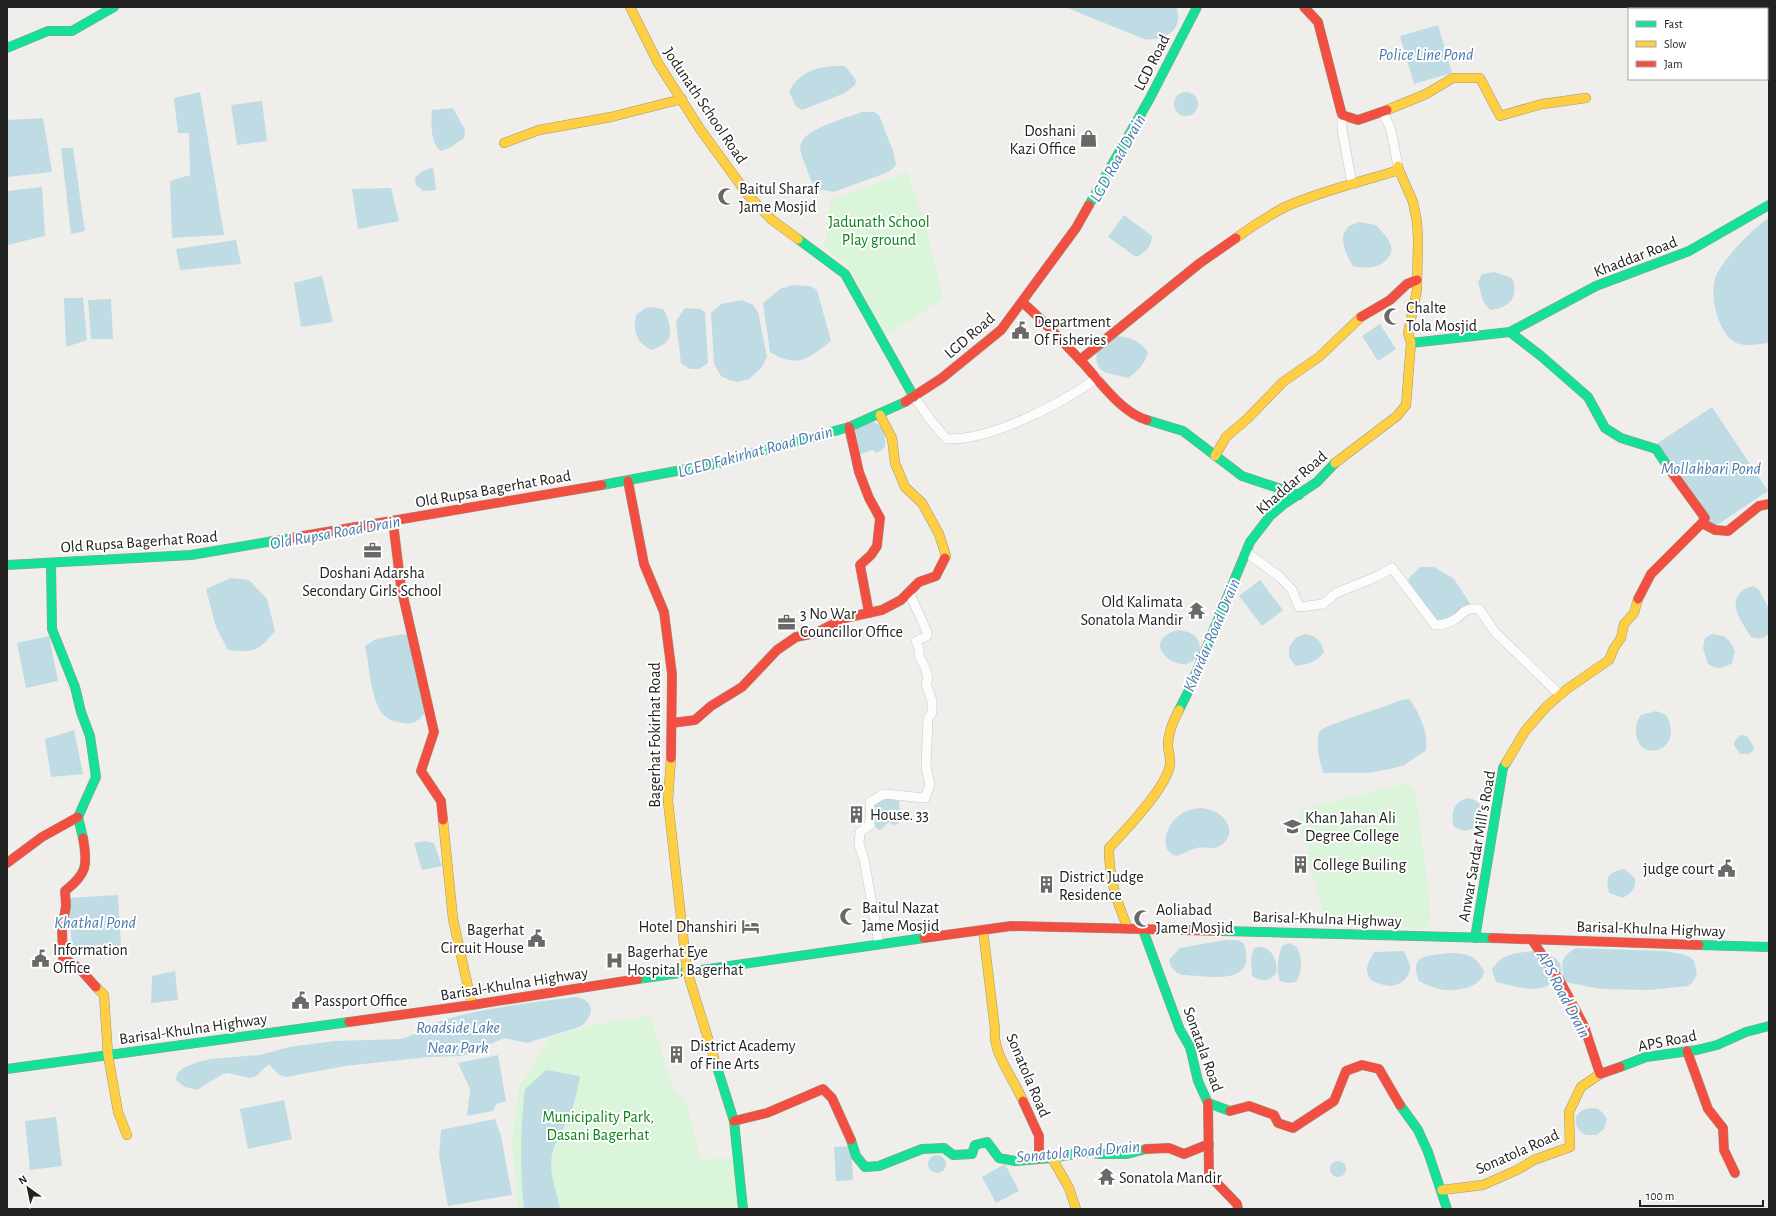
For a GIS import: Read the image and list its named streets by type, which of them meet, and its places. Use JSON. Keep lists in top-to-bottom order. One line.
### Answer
{"streets":{"main road":["LGD Road","Jodunath School Road","Khaddar Road","Old Rupsa Bagerhat Road","Bagerhat Fokirhat Road","Anwar Sardar Mill's Road","Barisal-Khulna Highway","APS Road","Sonatala Road","Sonatola Road"]},"crossings":[["LGD Road","Jodunath School Road"],["LGD Road","Old Rupsa Bagerhat Road"],["LGD Road","Bagerhat Fokirhat Road"],["Khaddar Road","Barisal-Khulna Highway"],["Old Rupsa Bagerhat Road","Bagerhat Fokirhat Road"],["Bagerhat Fokirhat Road","Barisal-Khulna Highway"],["Anwar Sardar Mill's Road","Barisal-Khulna Highway"],["Barisal-Khulna Highway","Sonatala Road"],["Barisal-Khulna Highway","Sonatola Road"],["APS Road","Sonatola Road"],["Sonatala Road","Sonatola Road"]],"water":["Police Line Pond","LGD Road Drain","LGED Fakirhat Road Drain","Mollahbari Pond","Old Rupsa Road Drain","Khardar Road Drain","Khathal Pond","APS Road Drain","Roadside Lake Near Park","Sonatola Road Drain"],"parks":["Jadunath School Play ground","Municipality Park, Dasani Bagerhat"],"places":{"shop":["Doshani Kazi Office"],"mosque":["Baitul Sharaf Jame Mosjid","Chalte Tola Mosjid","Baitul Nazat Jame Mosjid","Aoliabad Jame Mosjid"],"public building":["Department Of Fisheries","judge court","Bagerhat Circuit House","Information Office","Passport Office"],"office":["Doshani Adarsha Secondary Girls School","3 No War Councillor Office"],"temple":["Old Kalimata Sonatola Mandir","Sonatola Mandir"],"building":["House. 33","College Builing","District Judge Residence","District Academy of Fine Arts"],"school or university":["Khan Jahan Ali Degree College"],"hotel":["Hotel Dhanshiri"],"hospital":["Bagerhat Eye Hospital, Bagerhat"]},"legend":["Fast","Slow","Jam"],"scale_bar":"100 m","north":"top left"}
